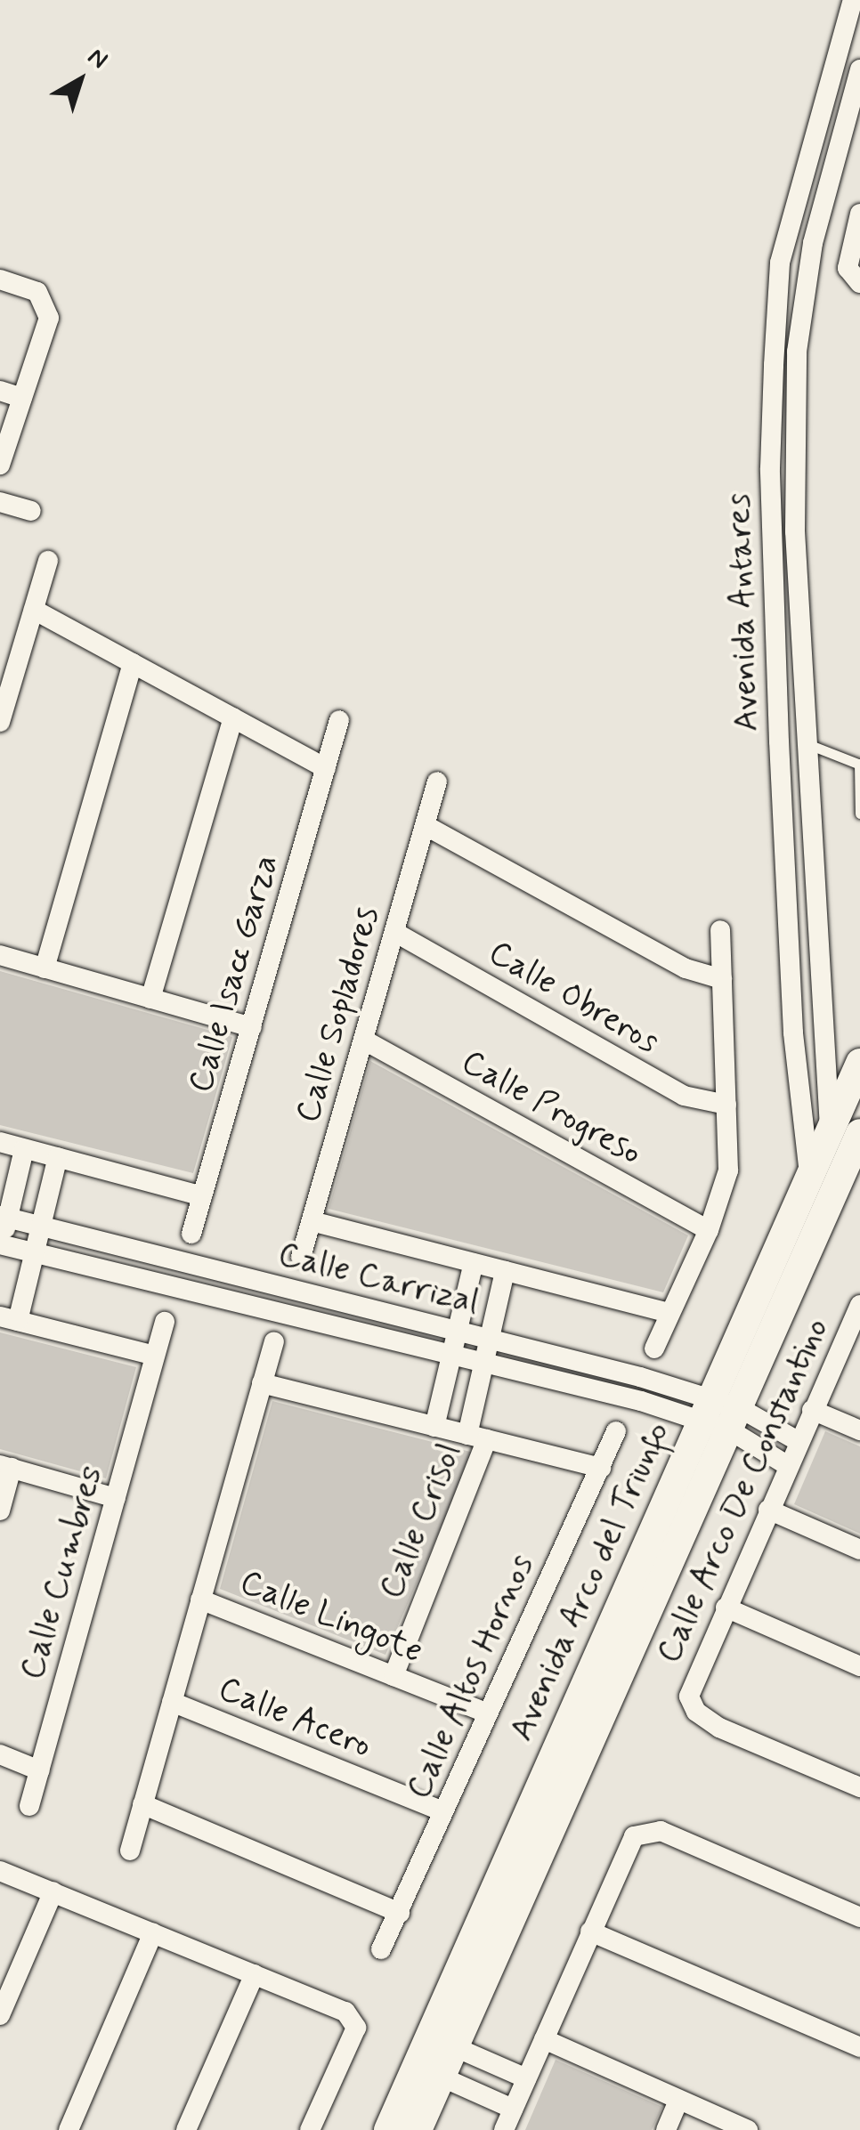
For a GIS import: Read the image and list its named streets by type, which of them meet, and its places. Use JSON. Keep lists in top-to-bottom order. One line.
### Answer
{"streets":{"street":["Avenida Antares","Calle Isacc Garza","Calle Obreros","Calle Sopladores","Calle Progreso","Calle Carrizal","Calle Arco De Constantino","Calle Crisol","Calle Cumbres","Avenida Arco del Triunfo","Calle Lingote","Calle Altos Hornos","Calle Acero"]},"crossings":[["Avenida Antares","Avenida Arco del Triunfo"],["Calle Obreros","Calle Sopladores"],["Calle Sopladores","Calle Progreso"],["Calle Carrizal","Calle Crisol"],["Calle Carrizal","Avenida Arco del Triunfo"],["Calle Crisol","Calle Lingote"],["Calle Lingote","Calle Altos Hornos"],["Calle Altos Hornos","Calle Acero"]],"north":"top right"}
